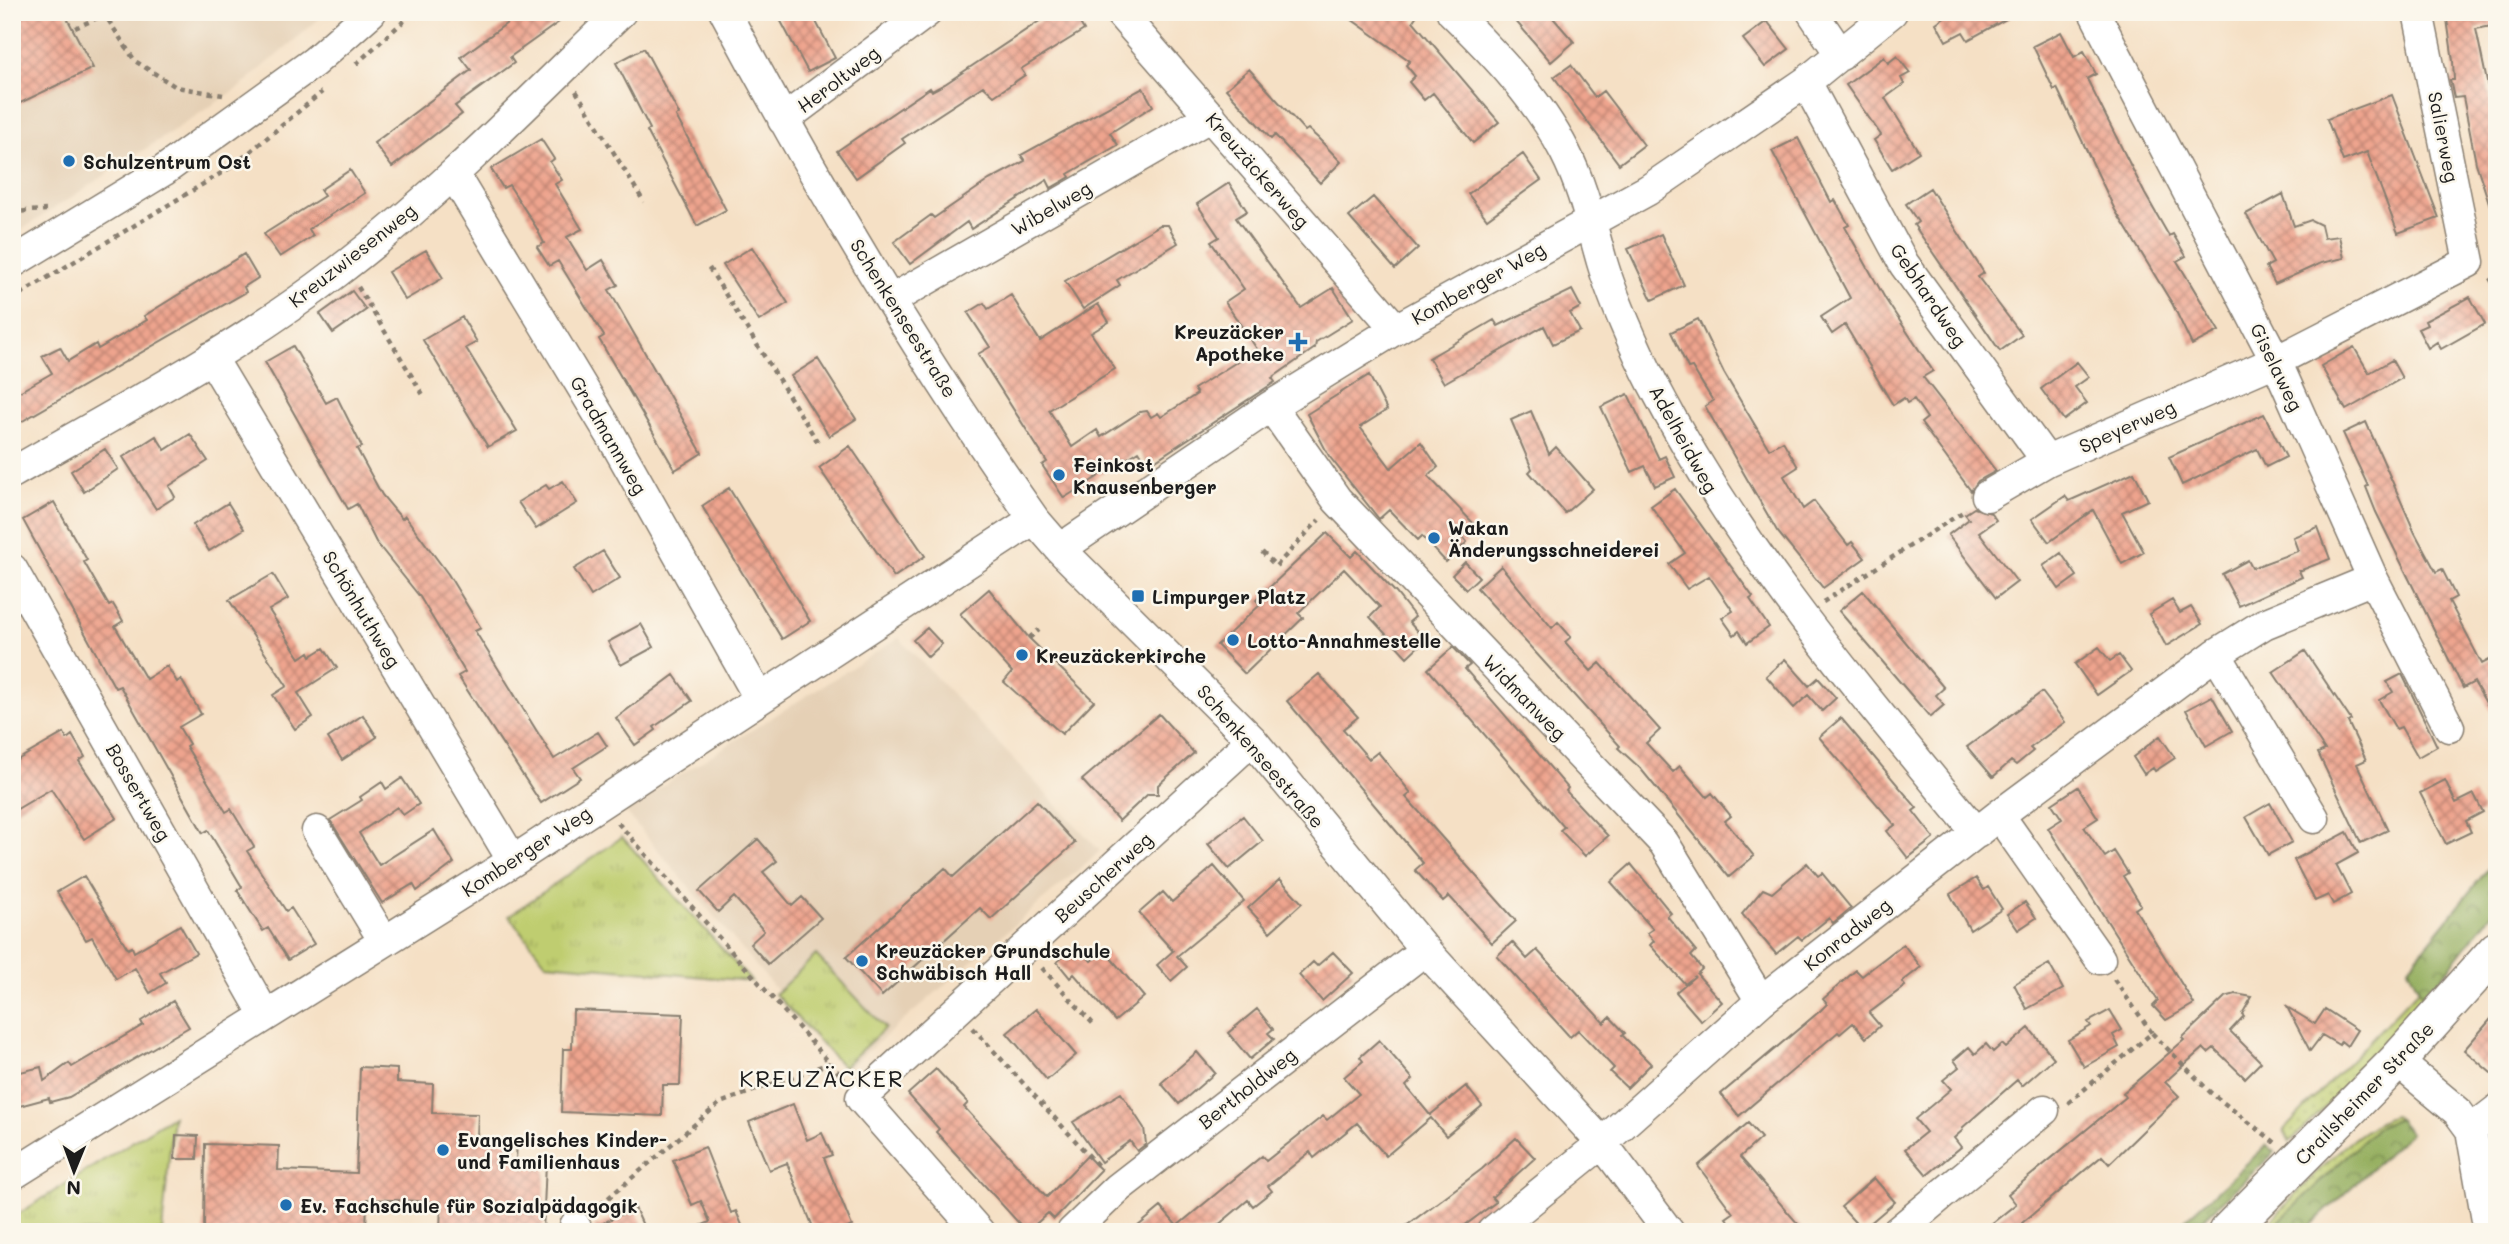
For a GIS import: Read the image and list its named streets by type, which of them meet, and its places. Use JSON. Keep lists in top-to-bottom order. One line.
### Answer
{"streets":{"main road":["Crailsheimer Straße"],"street":["Heroltweg","Salierweg","Kreuzäckerweg","Wibelweg","Kreuzwiesenweg","Komberger Weg","Gebhardweg","Schenkenseestraße","Giselaweg","Speyerweg","Gradmannweg","Adelheidweg","Schönhuthweg","Widmanweg","Bossertweg","Beuscherweg","Konradweg","Bertholdweg"]},"crossings":[["Heroltweg","Schenkenseestraße"],["Salierweg","Speyerweg"],["Kreuzäckerweg","Wibelweg"],["Kreuzäckerweg","Komberger Weg"],["Wibelweg","Schenkenseestraße"],["Kreuzwiesenweg","Gradmannweg"],["Kreuzwiesenweg","Schönhuthweg"],["Komberger Weg","Gebhardweg"],["Komberger Weg","Schenkenseestraße"],["Komberger Weg","Gradmannweg"],["Komberger Weg","Adelheidweg"],["Komberger Weg","Schönhuthweg"],["Komberger Weg","Widmanweg"],["Komberger Weg","Bossertweg"],["Gebhardweg","Speyerweg"],["Schenkenseestraße","Beuscherweg"],["Schenkenseestraße","Konradweg"],["Schenkenseestraße","Bertholdweg"],["Giselaweg","Speyerweg"],["Giselaweg","Konradweg"],["Adelheidweg","Konradweg"],["Widmanweg","Konradweg"]],"districts":["KREUZÄCKER"],"places":{"other":["Schulzentrum Ost","Feinkost Knausenberger","Wakan Änderungsschneiderei","Lotto-Annahmestelle","Kreuzäckerkirche","Kreuzäcker Grundschule Schwäbisch Hall","Evangelisches Kinder- und Familienhaus","Ev. Fachschule für Sozialpädagogik"],"health":["Kreuzäcker Apotheke"],"transit":["Limpurger Platz"]},"north":"bottom"}
